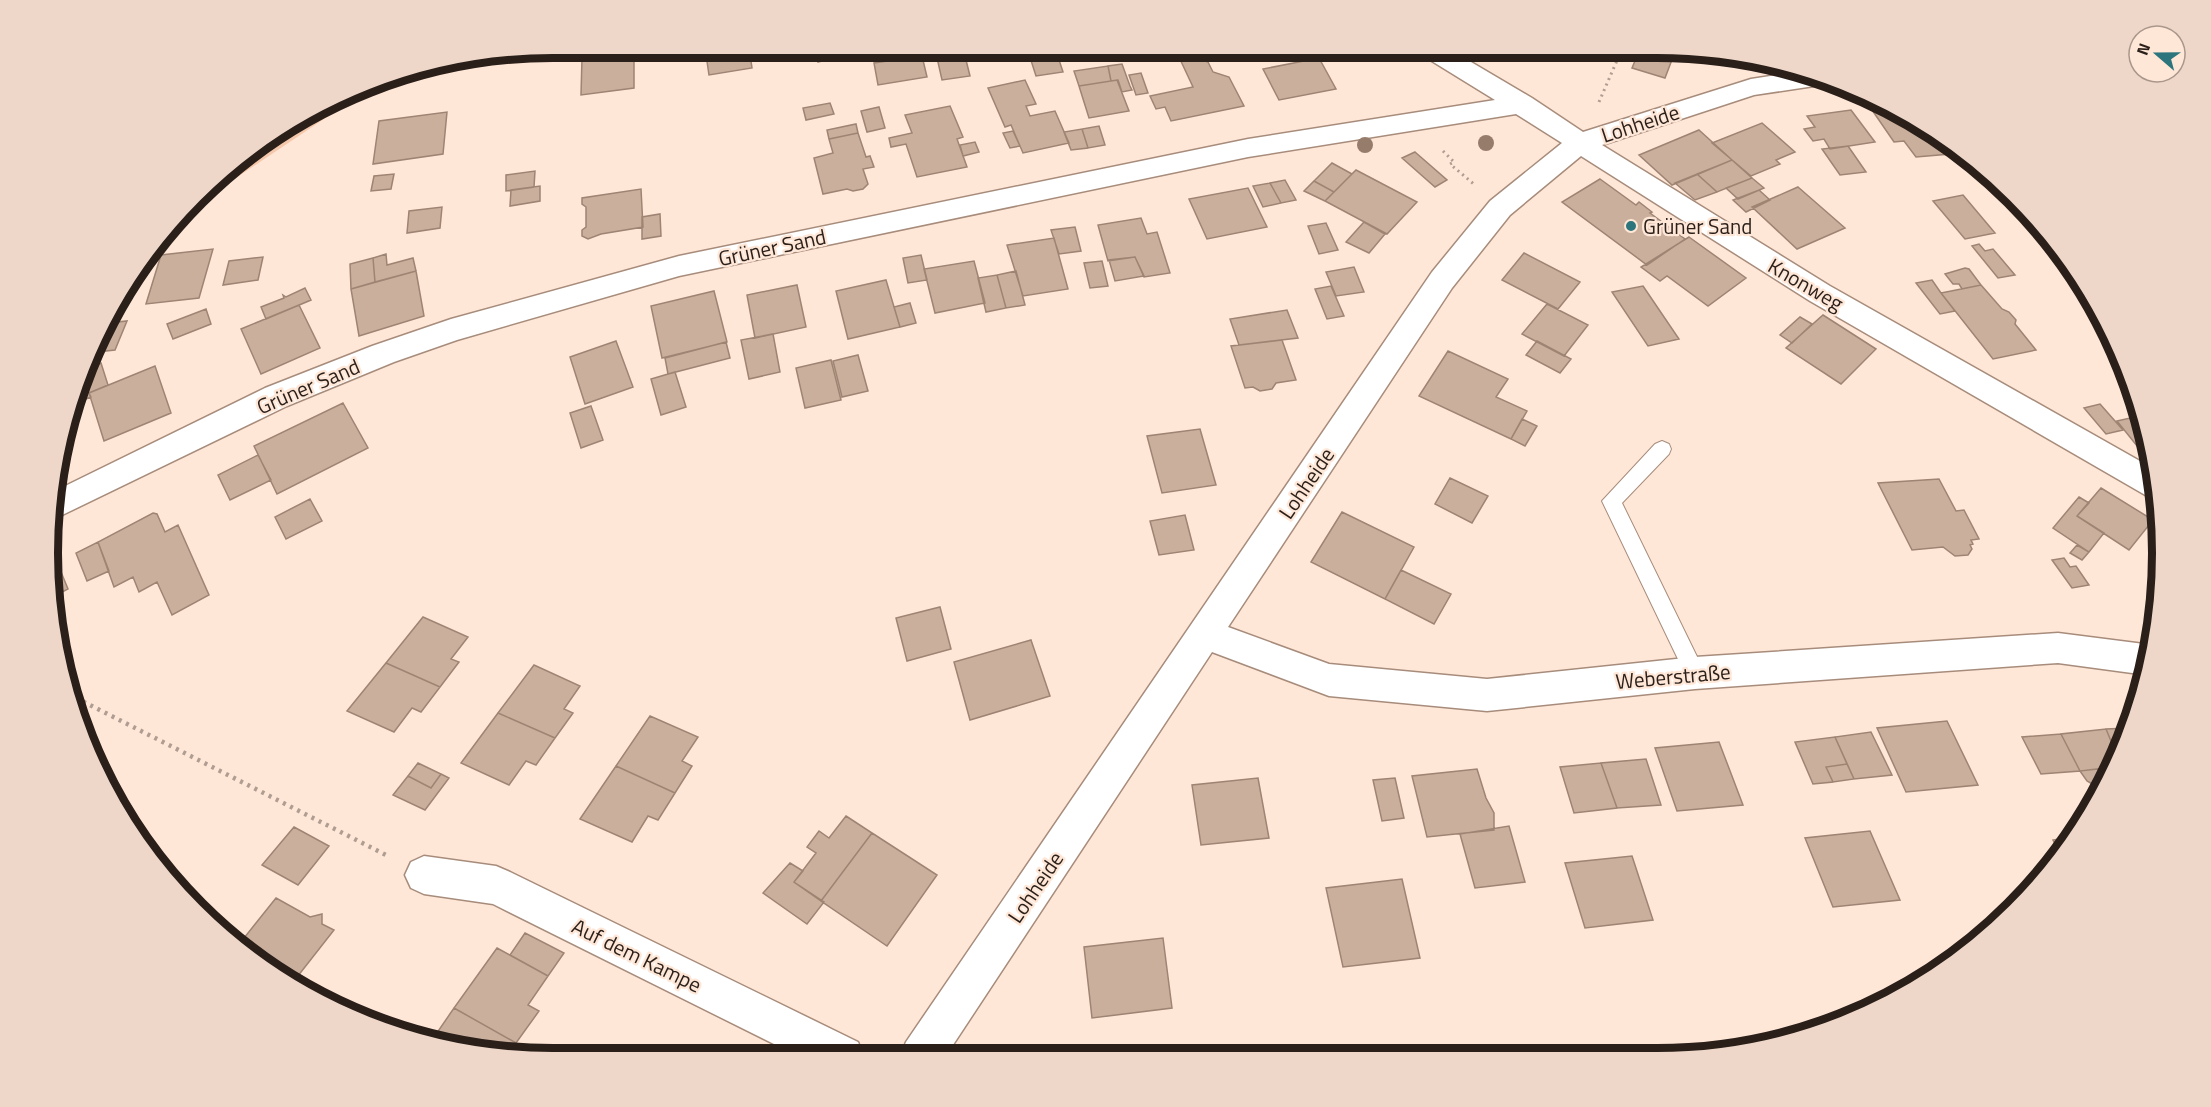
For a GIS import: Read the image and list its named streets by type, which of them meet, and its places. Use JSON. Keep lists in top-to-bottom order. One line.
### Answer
{"streets":{"street":["Lohheide","Grüner Sand","Knonweg","Weberstraße","Auf dem Kampe"]},"crossings":[["Lohheide","Knonweg"],["Lohheide","Weberstraße"],["Grüner Sand","Knonweg"]],"places":["Grüner Sand"],"north":"left"}
